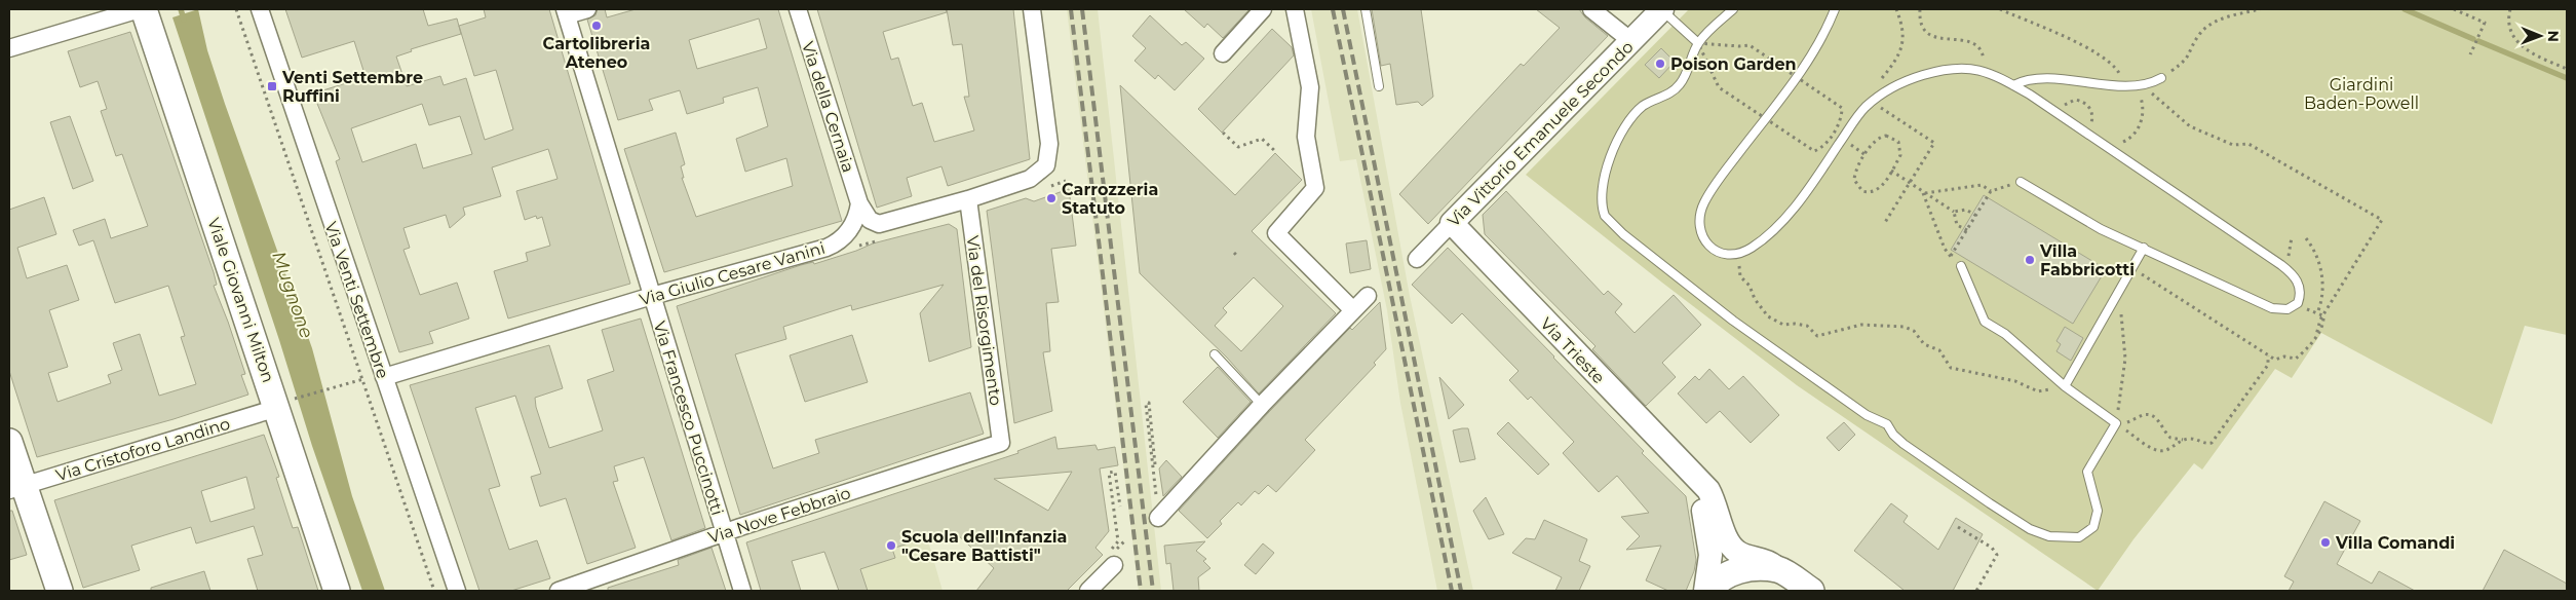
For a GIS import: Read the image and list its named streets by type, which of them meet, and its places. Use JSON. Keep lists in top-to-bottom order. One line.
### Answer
{"streets":{"main road":["Viale Giovanni Milton","Via Trieste"],"street":["Via della Cernaia","Via Vittorio Emanuele Secondo","Via Giulio Cesare Vanini","Via Venti Settembre","Via del Risorgimento","Via Francesco Puccinotti","Via Cristoforo Landino","Via Nove Febbraio"]},"crossings":[["Via della Cernaia","Via Giulio Cesare Vanini"],["Via Vittorio Emanuele Secondo","Via Trieste"],["Via Giulio Cesare Vanini","Via Venti Settembre"],["Via Giulio Cesare Vanini","Via Francesco Puccinotti"],["Viale Giovanni Milton","Via Cristoforo Landino"],["Via del Risorgimento","Via Nove Febbraio"],["Via Francesco Puccinotti","Via Nove Febbraio"]],"water":["Mugnone"],"parks":["Giardini Baden-Powell"],"places":{"other":["Cartolibreria Ateneo","Poison Garden","Carrozzeria Statuto","Villa Fabbricotti","Villa Comandi","Scuola dell'Infanzia \"Cesare Battisti\""],"transit":["Venti Settembre Ruffini"]},"north":"right"}
